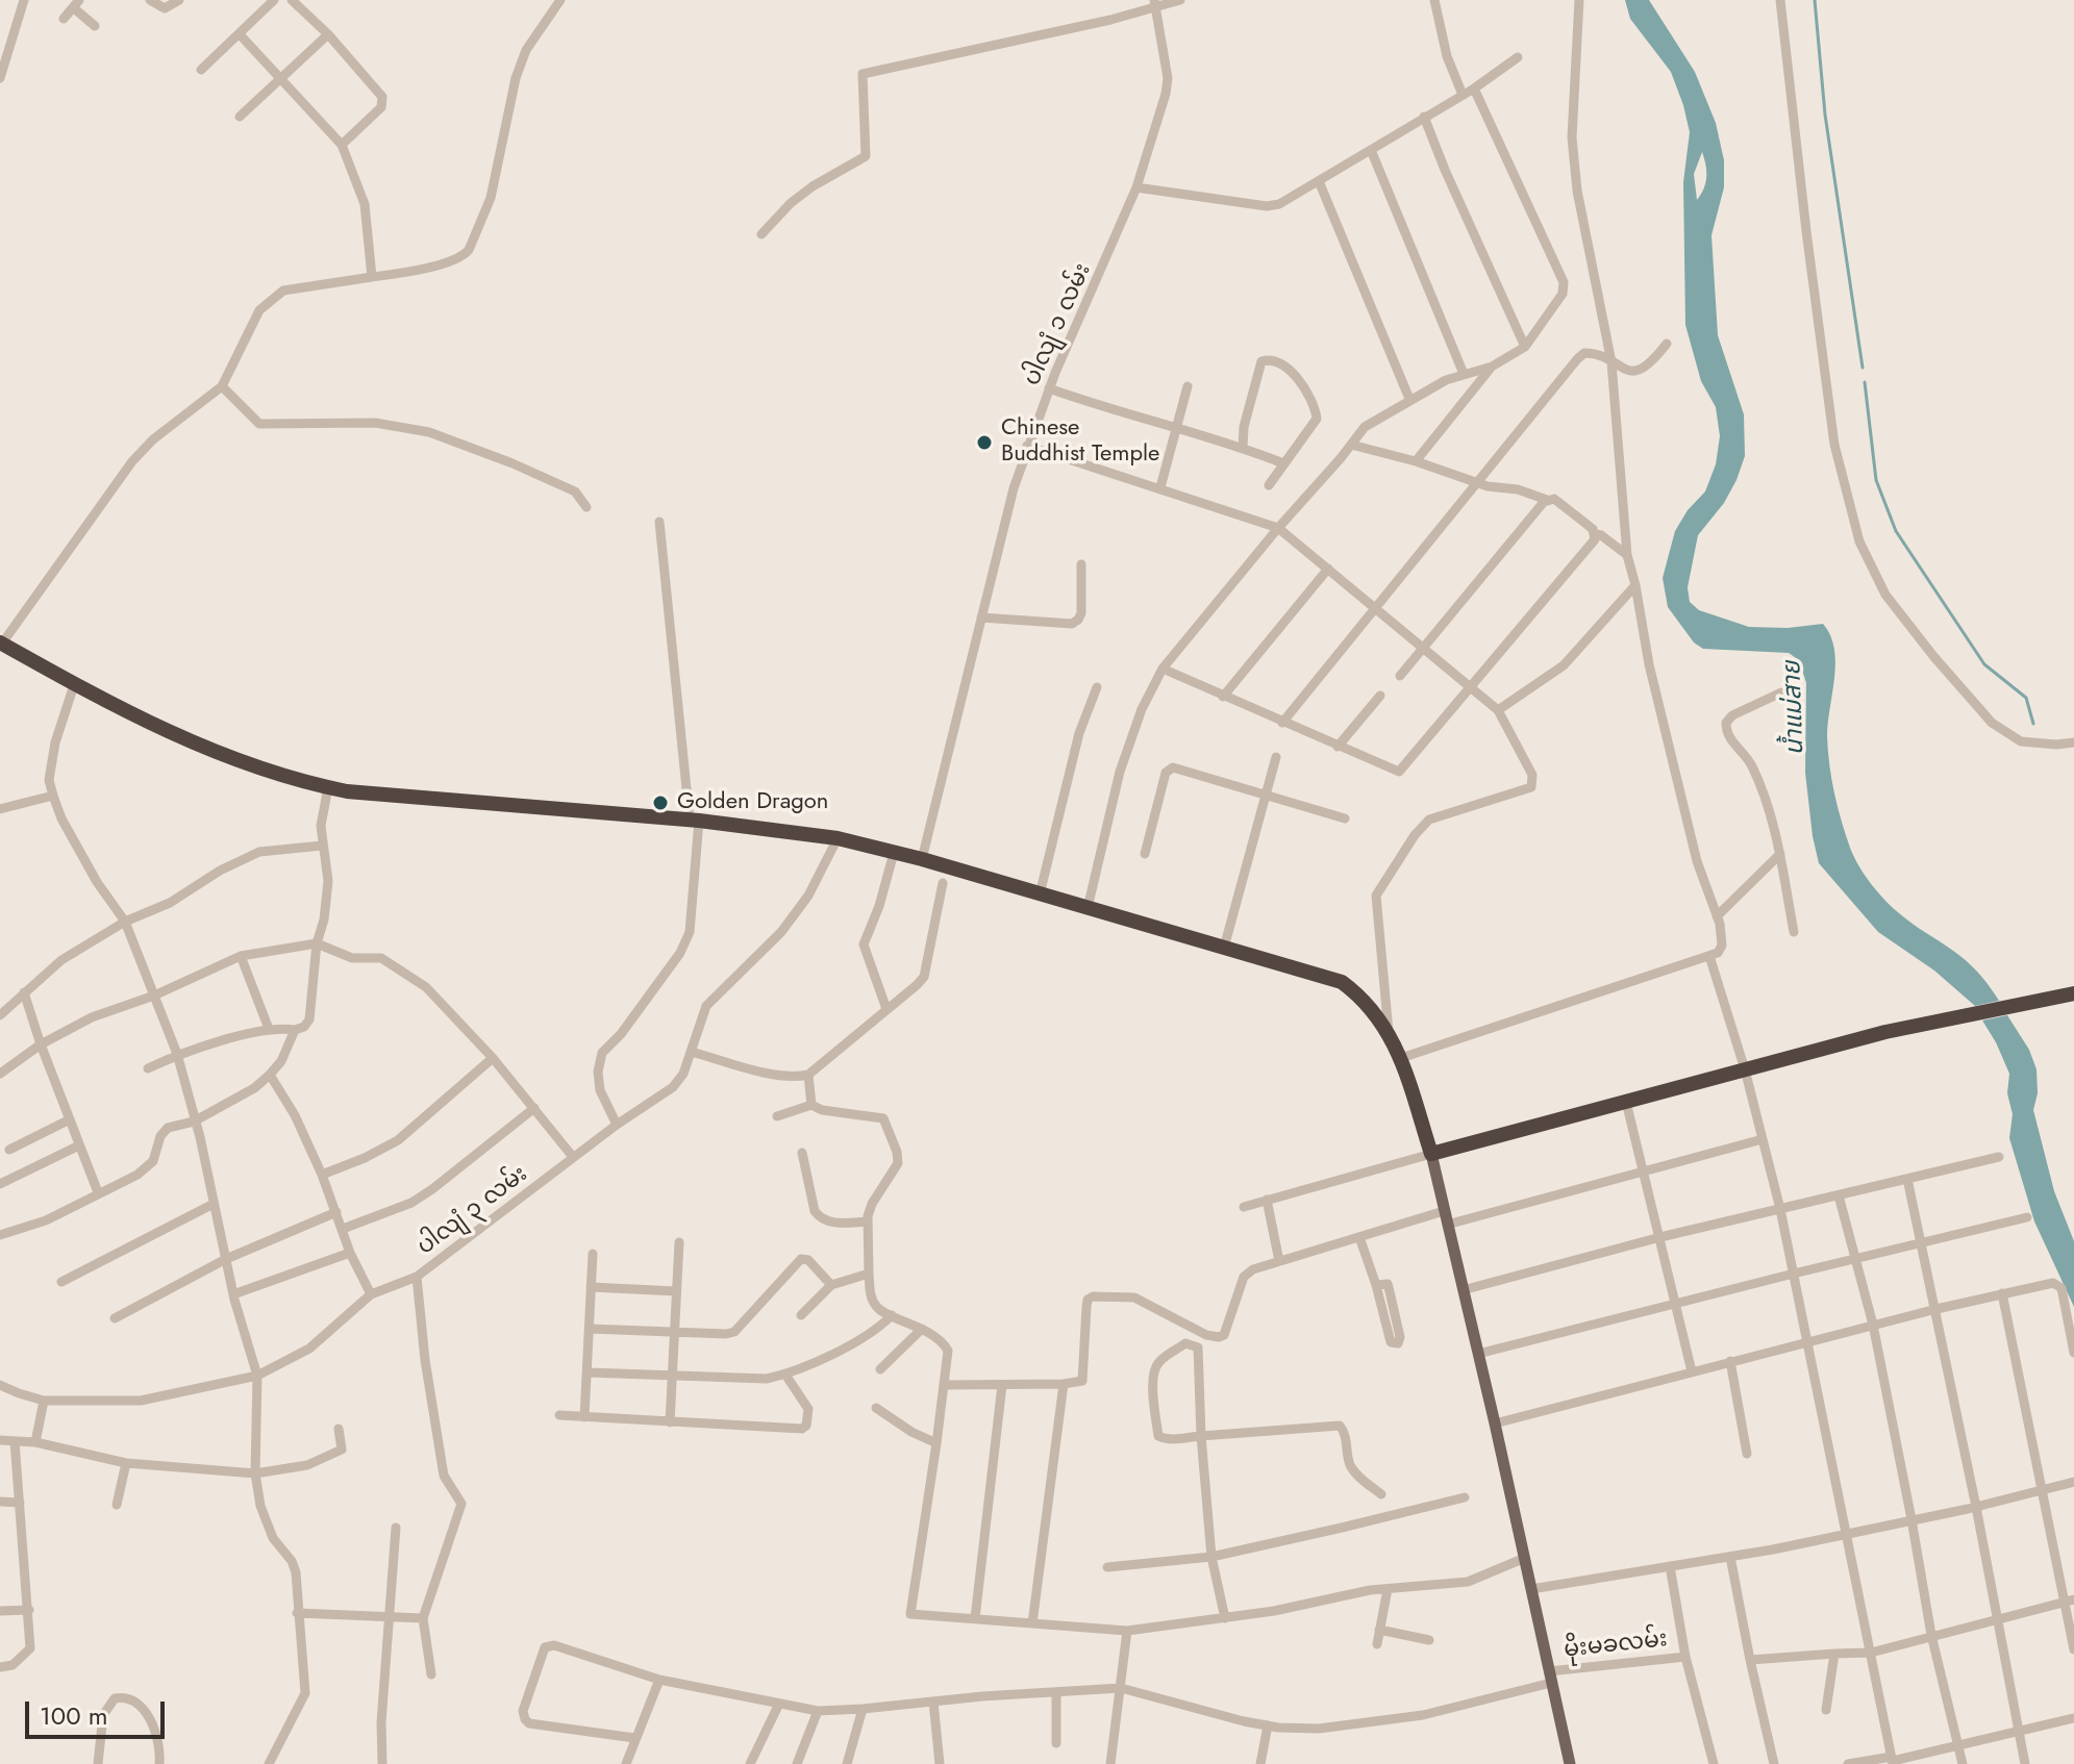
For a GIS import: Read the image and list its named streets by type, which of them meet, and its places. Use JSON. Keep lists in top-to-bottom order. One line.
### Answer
{"streets":{"street":["ပါလျံ ၁ လမ်း","ပါလျံ ၃ လမ်း","မိုးမခလမ်း"]},"water":["น้ำแม่สาย"],"places":["Chinese Buddhist Temple","Golden Dragon"],"scale_bar":"100 m"}
